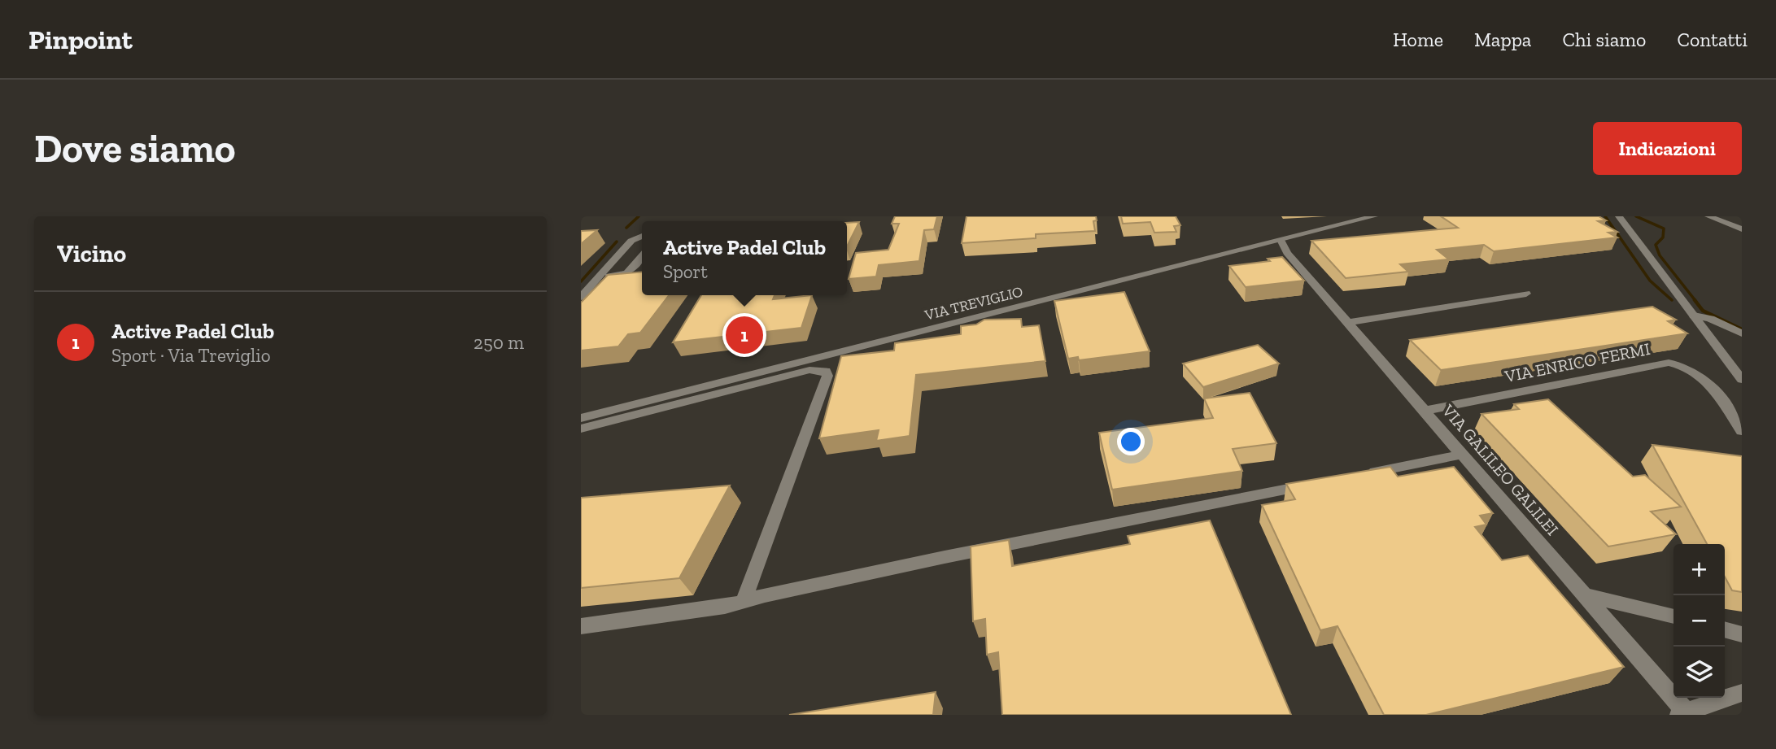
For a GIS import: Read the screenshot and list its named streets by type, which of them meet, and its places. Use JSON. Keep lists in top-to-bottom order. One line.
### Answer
{"streets":{"street":["VIA TREVIGLIO","VIA ENRICO FERMI","VIA GALILEO GALILEI"]},"crossings":[["VIA TREVIGLIO","VIA GALILEO GALILEI"],["VIA ENRICO FERMI","VIA GALILEO GALILEI"]],"page":{"header":"Pinpoint","nav":["Home","Mappa","Chi siamo","Contatti"],"buttons":"Indicazioni","title":"Dove siamo","heading":"Vicino","popup":["Active Padel Club","Sport"],"list":[{"mark":"1","name":"Active Padel Club","note":"Sport · Via Treviglio","value":"250 m"}],"pins":"1","map_buttons":["+","−"]}}
